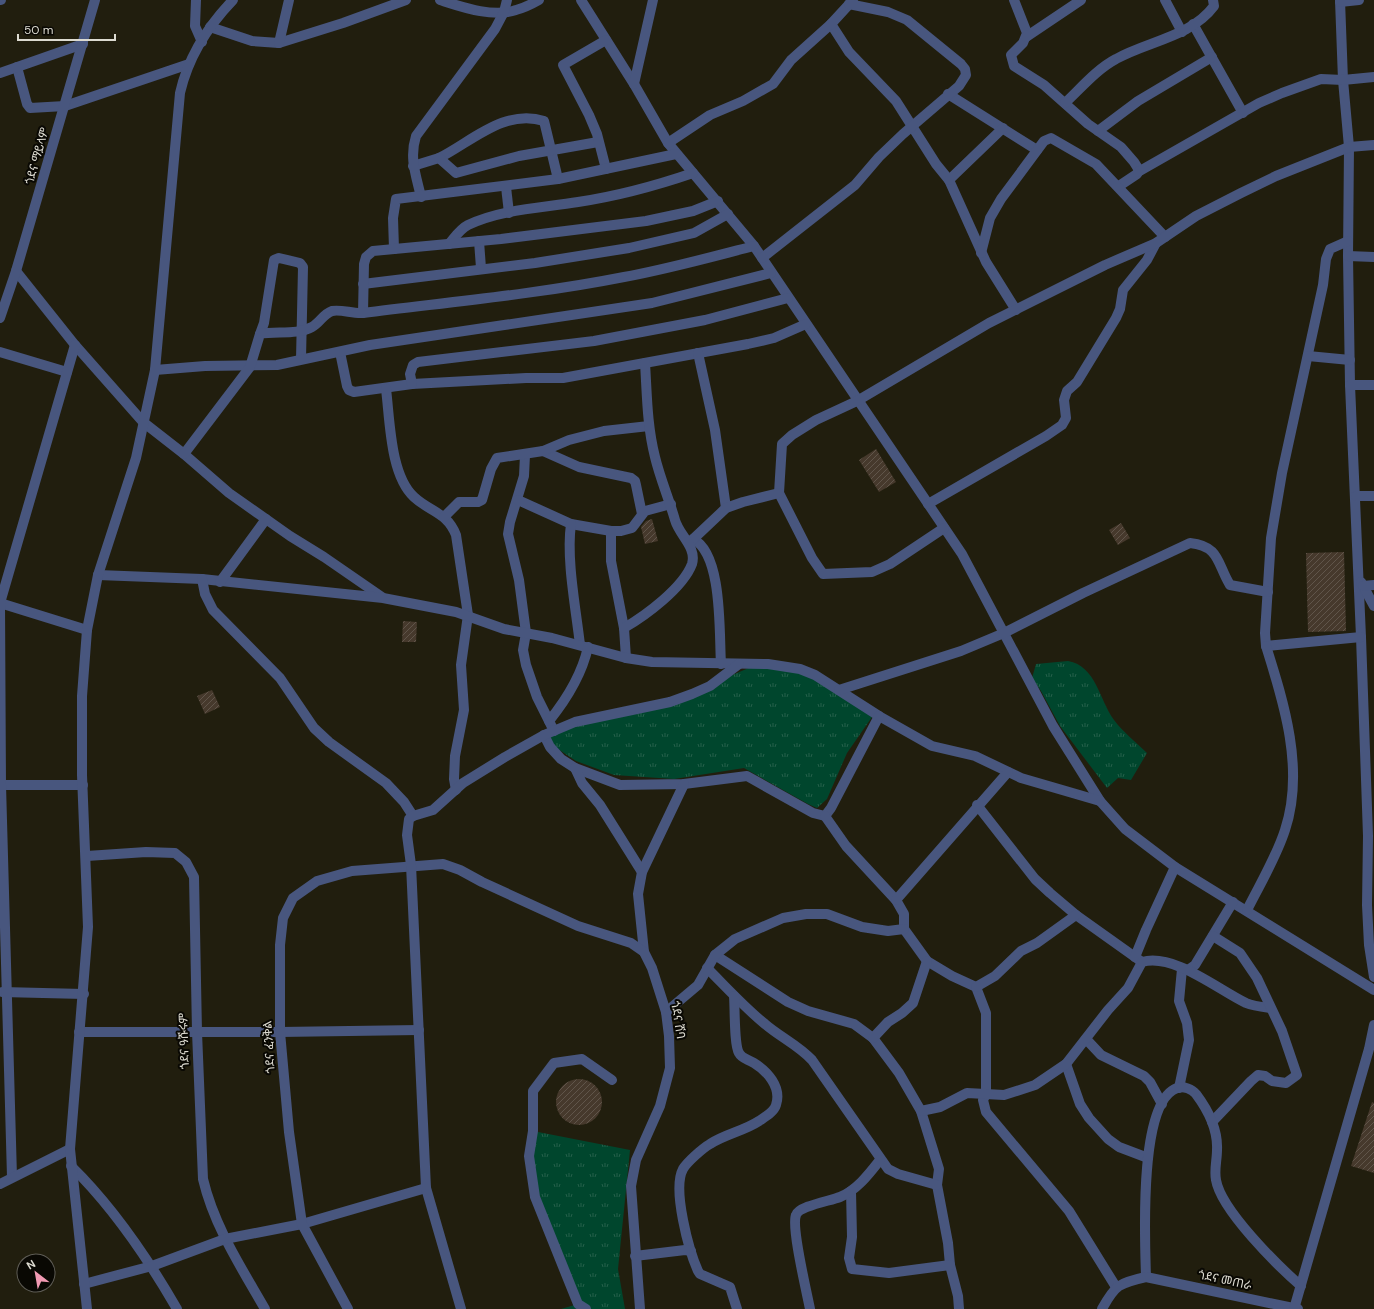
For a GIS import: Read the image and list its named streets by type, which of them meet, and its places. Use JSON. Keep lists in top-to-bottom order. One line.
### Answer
{"streets":{"street":["ጎደና ማይላም","ጎደና ሸባ","ጎደና ዓሹሩም","ጎደና ፈንቅል","ጎደና መጠራ"]},"crossings":[["ጎደና ሸባ","ጎደና ፈንቅል"]],"scale_bar":"50 m","north":"top left"}
